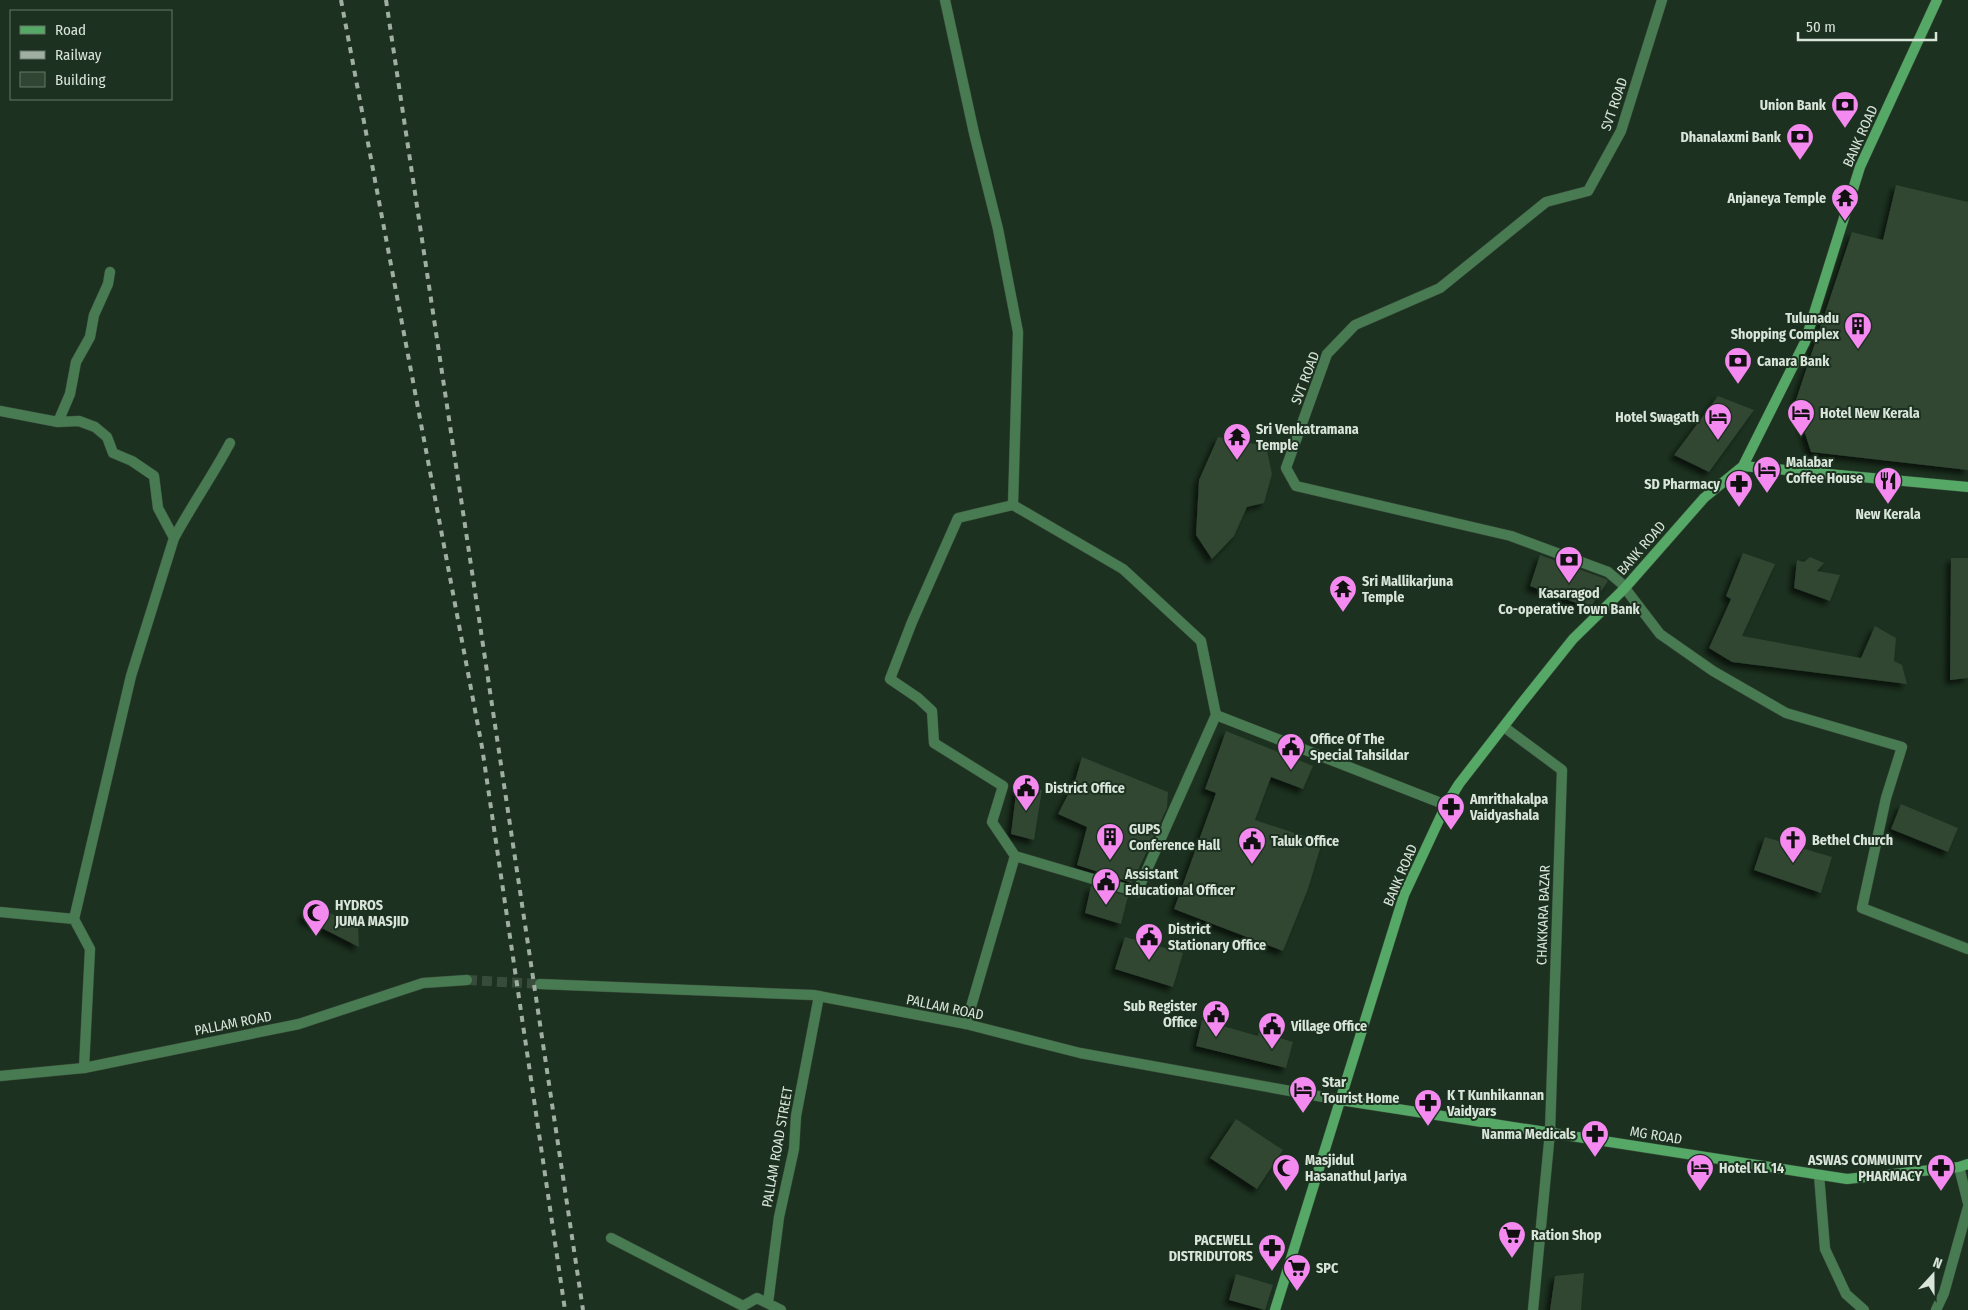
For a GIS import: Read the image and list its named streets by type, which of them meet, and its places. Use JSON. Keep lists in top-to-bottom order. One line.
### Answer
{"streets":{"main road":["BANK ROAD","MG ROAD"],"street":["SVT ROAD","CHAKKARA BAZAR","PALLAM ROAD","PALLAM ROAD STREET"]},"crossings":[["SVT ROAD","BANK ROAD"],["BANK ROAD","CHAKKARA BAZAR"],["BANK ROAD","PALLAM ROAD"],["BANK ROAD","MG ROAD"],["CHAKKARA BAZAR","MG ROAD"],["PALLAM ROAD","MG ROAD"],["PALLAM ROAD","PALLAM ROAD STREET"]],"places":{"bank":["Union Bank","Dhanalaxmi Bank","Canara Bank","Kasaragod Co-operative Town Bank"],"temple":["Anjaneya Temple","Sri Venkatramana Temple","Sri Mallikarjuna Temple"],"building":["Tulunadu Shopping Complex","GUPS Conference Hall"],"hotel":["Hotel New Kerala","Hotel Swagath","Malabar Coffee House","Star Tourist Home","Hotel KL 14"],"restaurant":["New Kerala"],"pharmacy":["SD Pharmacy","Amrithakalpa Vaidyashala","K T Kunhikannan Vaidyars","Nanma Medicals","ASWAS COMMUNITY PHARMACY","PACEWELL DISTRIDUTORS"],"public building":["Office Of The Special Tahsildar","District Office","Taluk Office","Assistant Educational Officer","District Stationary Office","Sub Register Office","Village Office"],"church":["Bethel Church"],"mosque":["HYDROS JUMA MASJID","Masjidul Hasanathul Jariya"],"supermarket":["Ration Shop","SPC"]},"legend":["Road","Railway","Building"],"scale_bar":"50 m","north":"top"}
